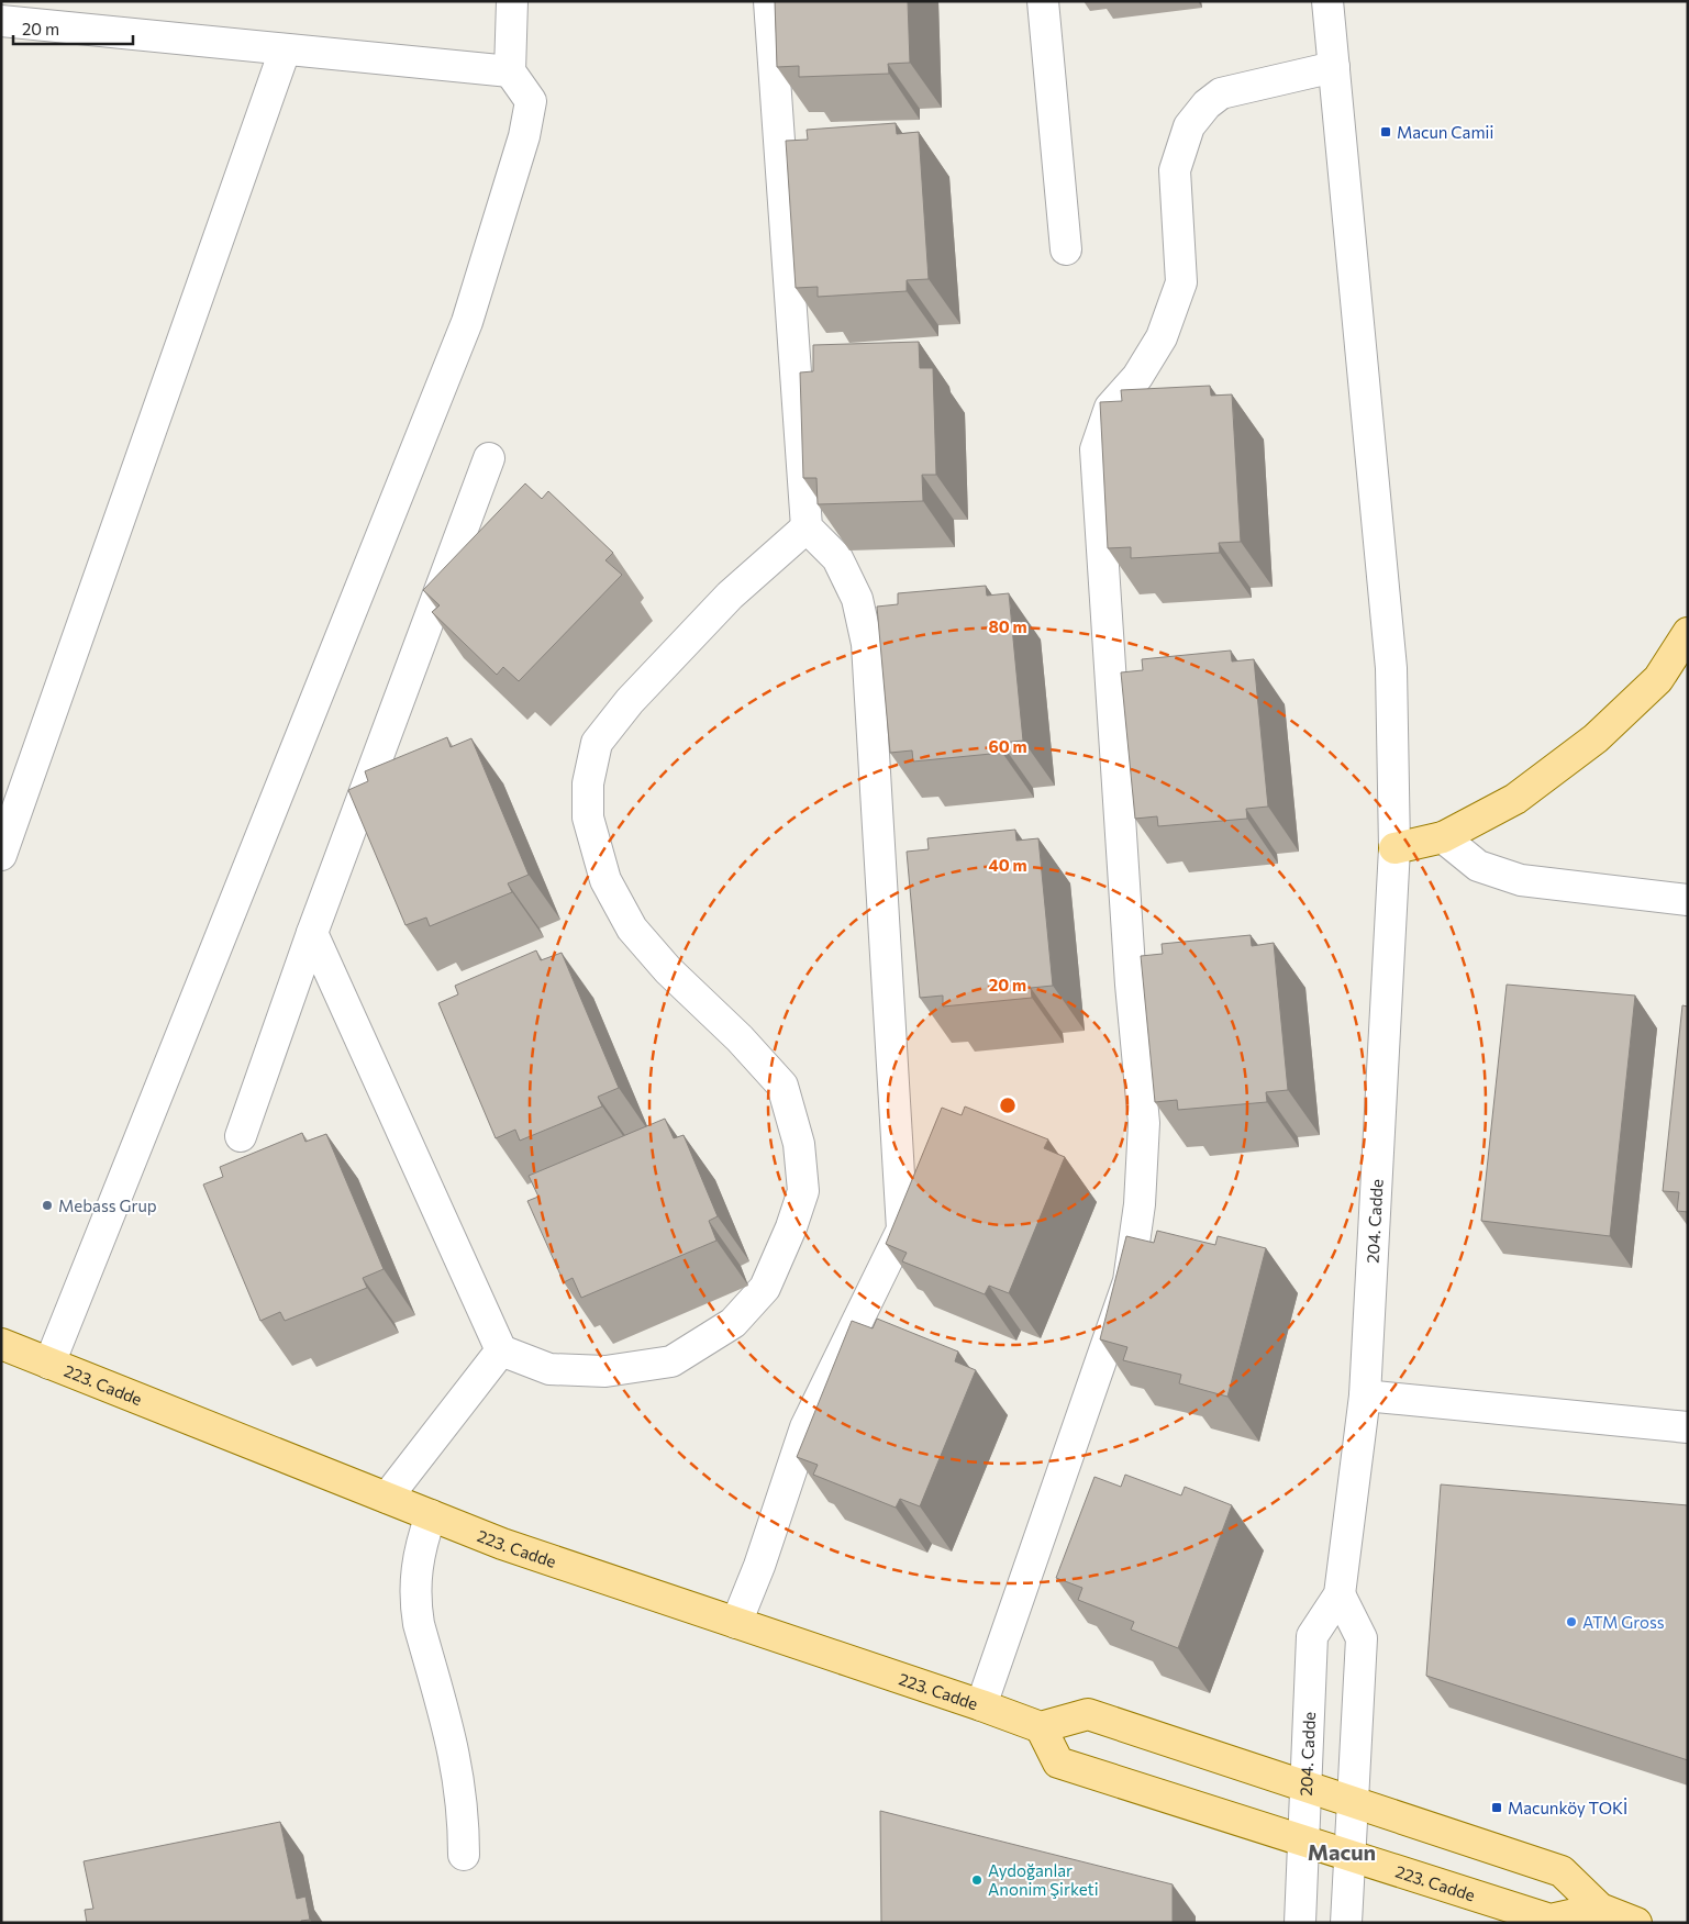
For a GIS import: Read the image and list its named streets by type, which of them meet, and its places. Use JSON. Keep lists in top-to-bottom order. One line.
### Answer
{"streets":{"main road":["223. Cadde"],"street":["204. Cadde"]},"crossings":[["204. Cadde","223. Cadde"]],"districts":["Macun"],"places":{"transit":["Macun Camii","Macunköy TOKİ"],"other":["Mebass Grup","ATM Gross","Aydoğanlar Anonim Şirketi"]},"scale_bar":"20 m","rings":["80 m","60 m","40 m","20 m"]}
